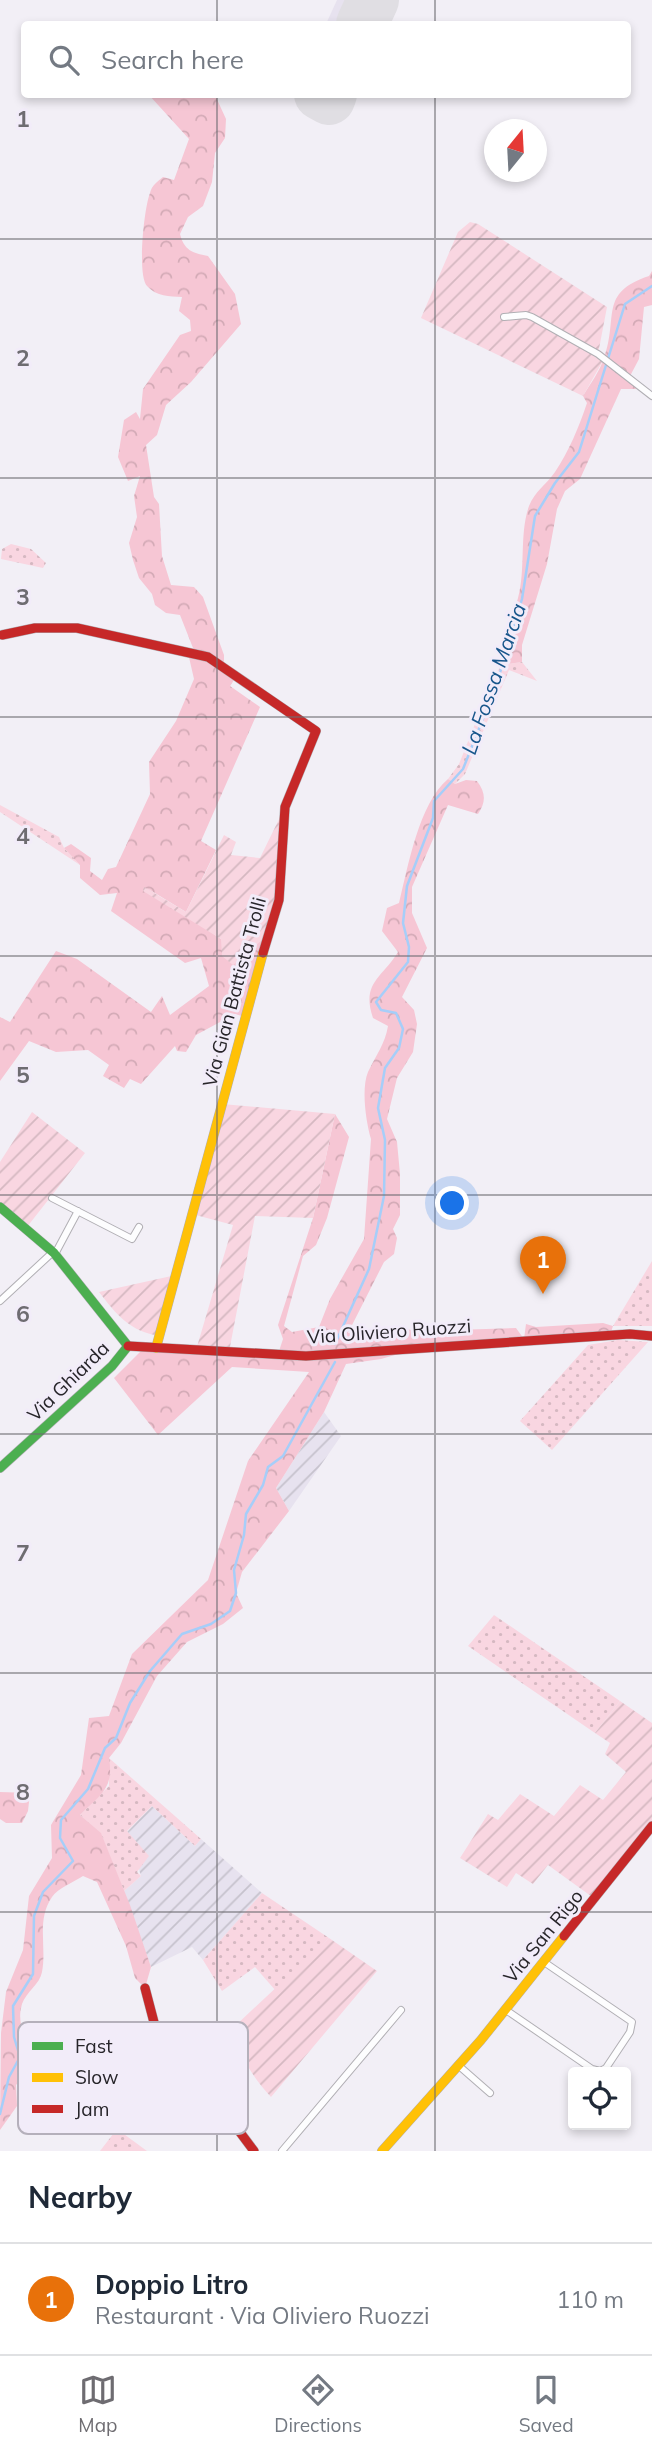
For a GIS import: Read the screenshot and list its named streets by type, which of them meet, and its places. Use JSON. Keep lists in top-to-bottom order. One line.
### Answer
{"streets":{"street":["Via Gian Battista Trolli","Via Oliviero Ruozzi","Via Ghiarda","Via San Rigo"]},"crossings":[["Via Gian Battista Trolli","Via Oliviero Ruozzi"],["Via Oliviero Ruozzi","Via Ghiarda"]],"water":["La Fossa Marcia"],"legend":["Fast","Slow","Jam"],"north":"top","page":{"search":"Search here","pins":"1","heading":"Nearby","list":[{"mark":"1","name":"Doppio Litro","note":"Restaurant · Via Oliviero Ruozzi","value":"110 m"}],"nav":["Map","Directions","Saved"]},"grid":{"rows":["1","2","3","4","5","6","7","8"]}}
